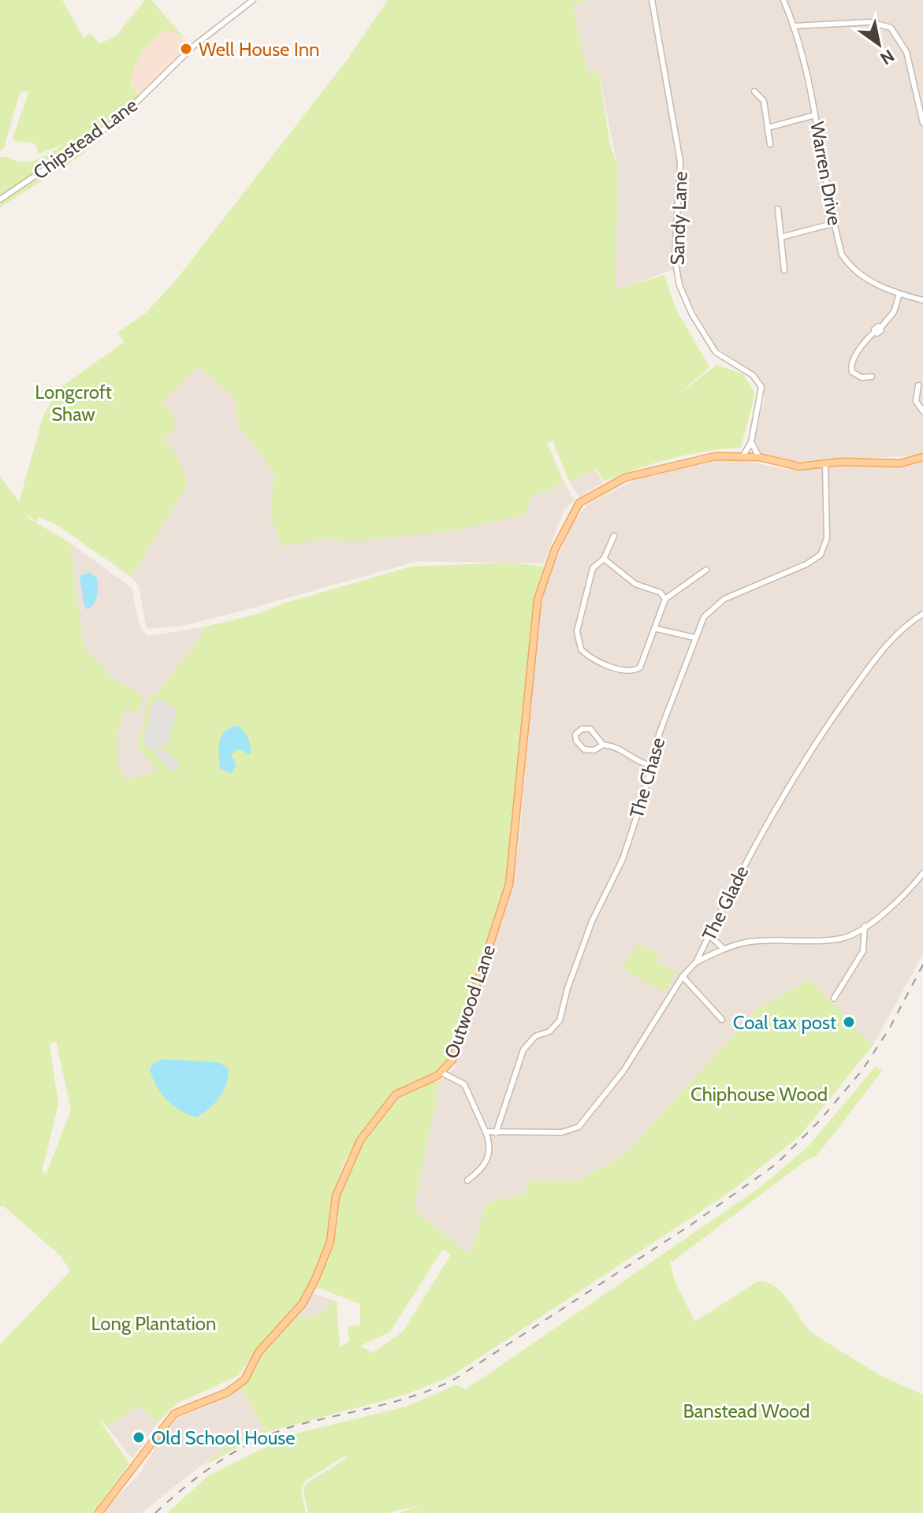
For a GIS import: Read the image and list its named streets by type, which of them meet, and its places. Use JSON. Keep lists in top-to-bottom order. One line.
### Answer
{"streets":{"main road":["Outwood Lane"],"street":["Chipstead Lane","Warren Drive","Sandy Lane","The Chase","The Glade"]},"crossings":[["Sandy Lane","Outwood Lane"],["The Chase","The Glade"],["The Chase","Outwood Lane"]],"parks":["Longcroft Shaw","Chiphouse Wood","Long Plantation","Banstead Wood"],"places":["Well House Inn","Coal tax post","Old School House"],"north":"bottom right"}
